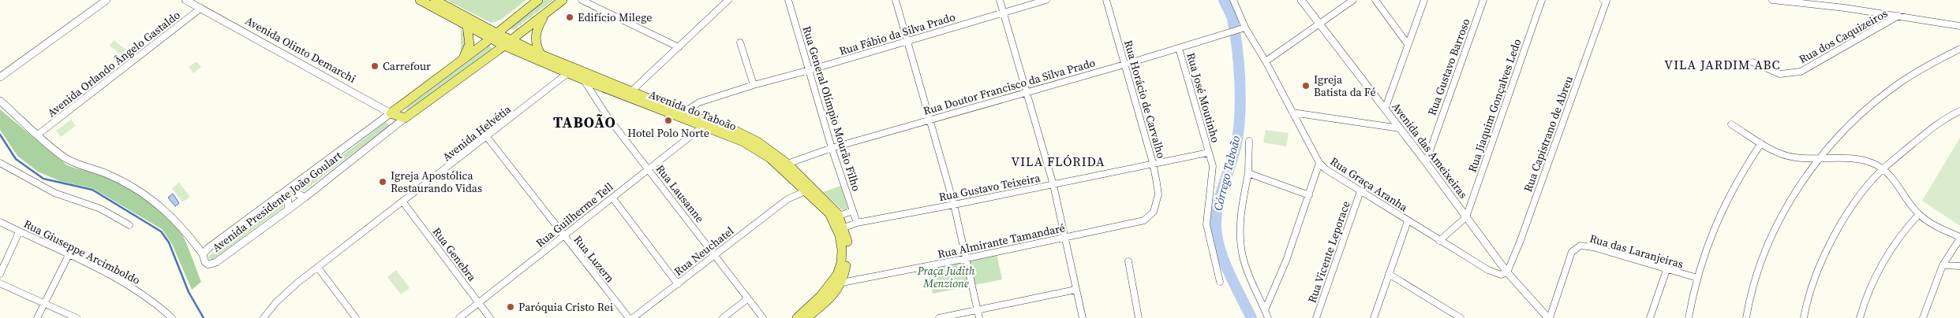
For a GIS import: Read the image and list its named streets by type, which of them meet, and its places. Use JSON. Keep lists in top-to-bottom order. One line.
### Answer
{"streets":{"main road":["Avenida Olinto Demarchi","Avenida do Taboão","Avenida Presidente João Goulart"],"street":["Rua Fábio da Silva Prado","Rua dos Caquizeiros","Avenida Orlando Ângelo Gastaldo","Rua Gustavo Barroso","Rua Doutor Francisco da Silva Prado","Rua José Moutinho","Rua Horácio de Carvalho","Rua Jiaquim Gonçalves Ledo","Rua General Olímpio Mourão Filho","Avenida Helvétia","Rua Capistrano de Abreu","Avenida das Ameixeiras","Rua Graça Aranha","Rua Gustavo Teixeira","Rua Lausanne","Rua Guilherme Tell","Rua Almirante Tamandaré","Rua Neuchatel","Rua das Laranjeiras","Rua Giuseppe Arcimboldo","Rua Vicente Leporace","Rua Genebra","Rua Luzern"]},"crossings":[["Rua Fábio da Silva Prado","Rua General Olímpio Mourão Filho"],["Rua Fábio da Silva Prado","Avenida do Taboão"],["Avenida Olinto Demarchi","Avenida Orlando Ângelo Gastaldo"],["Avenida Olinto Demarchi","Avenida Presidente João Goulart"],["Rua Gustavo Barroso","Avenida das Ameixeiras"],["Rua Doutor Francisco da Silva Prado","Rua José Moutinho"],["Rua Doutor Francisco da Silva Prado","Rua Horácio de Carvalho"],["Rua Doutor Francisco da Silva Prado","Rua General Olímpio Mourão Filho"],["Rua Doutor Francisco da Silva Prado","Avenida do Taboão"],["Rua Doutor Francisco da Silva Prado","Rua Graça Aranha"],["Rua José Moutinho","Rua Gustavo Teixeira"],["Rua Horácio de Carvalho","Rua Gustavo Teixeira"],["Rua Horácio de Carvalho","Rua Almirante Tamandaré"],["Rua Jiaquim Gonçalves Ledo","Avenida das Ameixeiras"],["Rua General Olímpio Mourão Filho","Rua Gustavo Teixeira"],["Avenida do Taboão","Avenida Helvétia"],["Avenida do Taboão","Rua Gustavo Teixeira"],["Avenida do Taboão","Rua Lausanne"],["Avenida do Taboão","Avenida Presidente João Goulart"],["Avenida do Taboão","Rua Guilherme Tell"],["Avenida do Taboão","Rua Almirante Tamandaré"],["Avenida do Taboão","Rua Neuchatel"],["Avenida Helvétia","Rua Genebra"],["Avenida Helvétia","Rua Luzern"],["Rua Capistrano de Abreu","Avenida das Ameixeiras"],["Rua Capistrano de Abreu","Rua Graça Aranha"],["Avenida das Ameixeiras","Rua Graça Aranha"],["Avenida das Ameixeiras","Rua das Laranjeiras"],["Rua Graça Aranha","Rua Vicente Leporace"],["Rua Lausanne","Rua Guilherme Tell"],["Rua Lausanne","Rua Neuchatel"],["Rua Guilherme Tell","Rua Genebra"],["Rua Guilherme Tell","Rua Luzern"]],"districts":["VILA JARDIM ABC","TABOÃO","VILA FLÓRIDA"],"water":["Córrego Taboão"],"parks":["Praça Judith Menzione"],"places":["Edifício Milege","Carrefour","Igreja Batista da Fé","Hotel Polo Norte","Igreja Apostólica Restaurando Vidas","Paróquia Cristo Rei"]}
